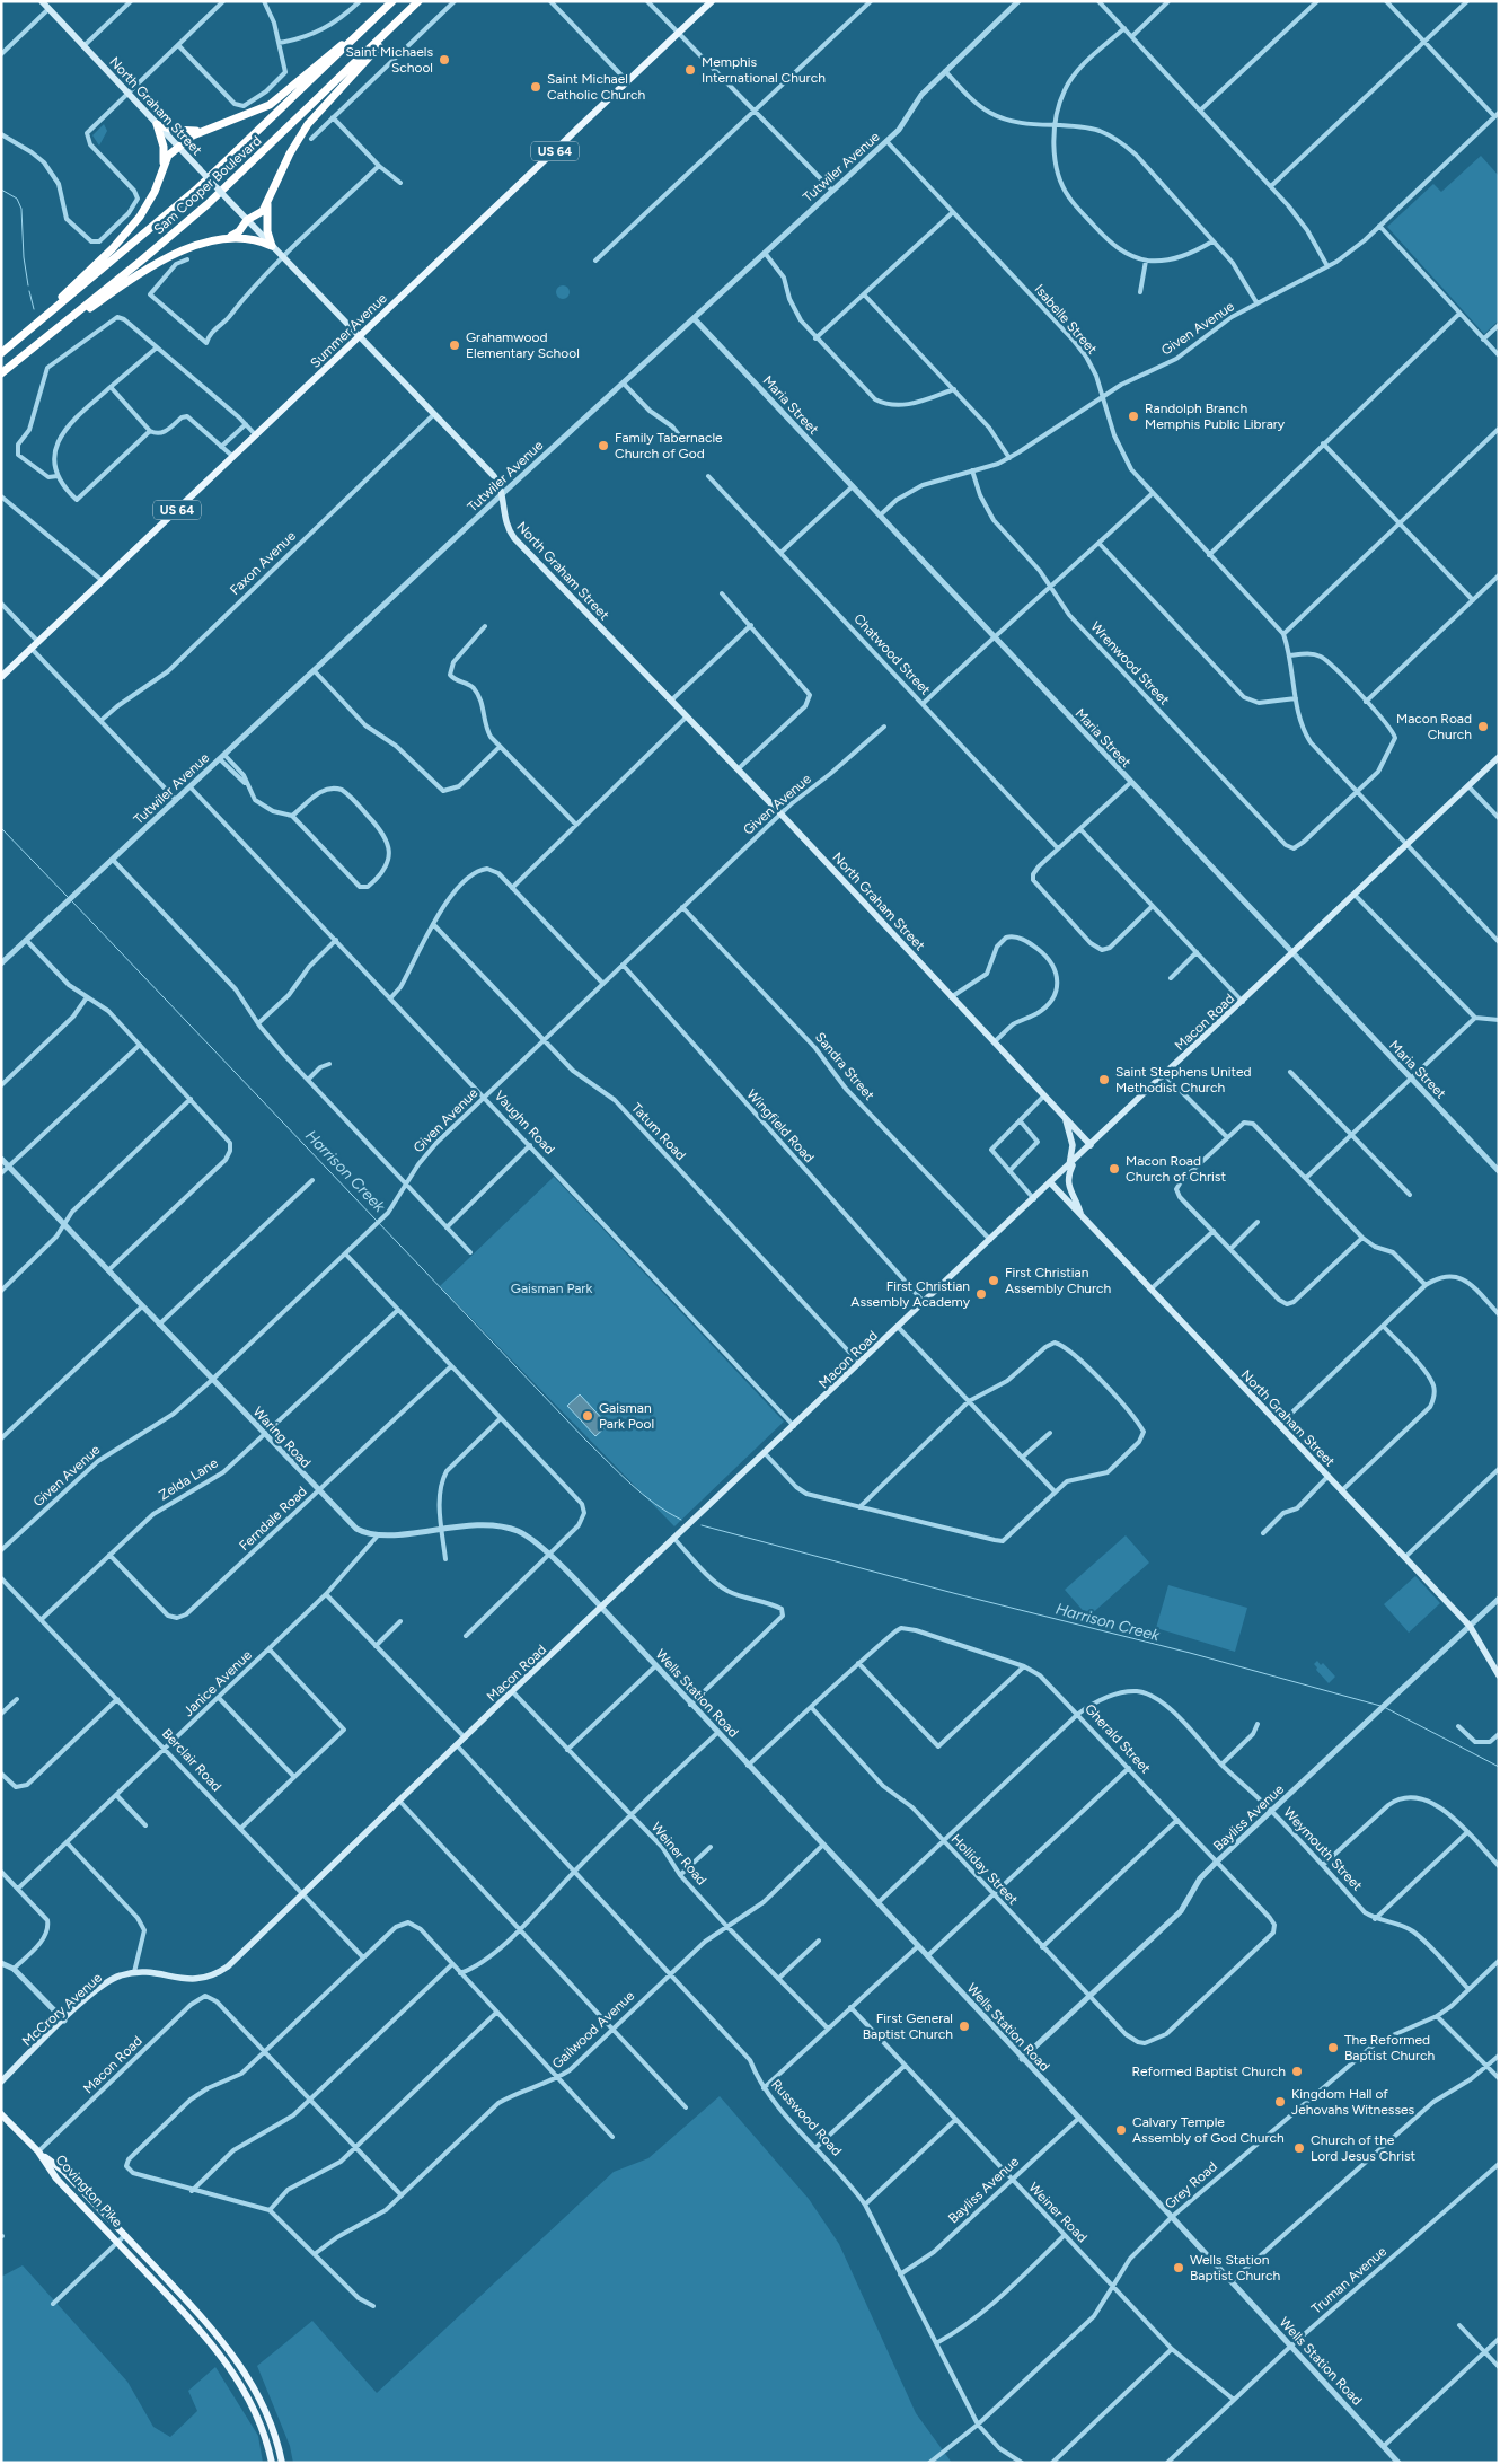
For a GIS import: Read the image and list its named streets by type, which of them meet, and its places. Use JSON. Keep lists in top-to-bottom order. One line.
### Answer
{"streets":{"highway":["Sam Cooper Boulevard"],"main road":["North Graham Street","US 64","Summer Avenue","Macon Road","McCrory Avenue","Covington Pike"],"street":["Tutwiler Avenue","Isabelle Street","Given Avenue","Maria Street","Faxon Avenue","Chatwood Street","Wrenwood Street","Sandra Street","Vaughn Road","Wingfield Road","Tatum Road","Waring Road","Zelda Lane","Ferndale Road","Janice Avenue","Wells Station Road","Gherald Street","Berclair Road","Bayliss Avenue","Weymouth Street","Weiner Road","Holliday Street","Gailwood Avenue","Russwood Road","Grey Road","Truman Avenue"]},"crossings":[["North Graham Street","Tutwiler Avenue"],["North Graham Street","Given Avenue"],["North Graham Street","Summer Avenue"],["North Graham Street","Faxon Avenue"],["North Graham Street","Macon Road"],["North Graham Street","Bayliss Avenue"],["Tutwiler Avenue","Isabelle Street"],["Tutwiler Avenue","Maria Street"],["Tutwiler Avenue","Vaughn Road"],["Isabelle Street","Given Avenue"],["Given Avenue","Maria Street"],["Given Avenue","Wrenwood Street"],["Given Avenue","Sandra Street"],["Given Avenue","Vaughn Road"],["Given Avenue","Wingfield Road"],["Given Avenue","Tatum Road"],["Given Avenue","Waring Road"],["Maria Street","Macon Road"],["Macon Road","Sandra Street"],["Macon Road","Vaughn Road"],["Macon Road","Wingfield Road"],["Macon Road","Tatum Road"],["Macon Road","Waring Road"],["Macon Road","Wells Station Road"],["Macon Road","Berclair Road"],["Macon Road","Weiner Road"],["Macon Road","McCrory Avenue"],["Macon Road","Russwood Road"],["Macon Road","Covington Pike"],["Waring Road","Zelda Lane"],["Waring Road","Ferndale Road"],["Waring Road","Janice Avenue"],["Waring Road","Wells Station Road"],["Zelda Lane","Ferndale Road"],["Zelda Lane","Berclair Road"],["Janice Avenue","Berclair Road"],["Wells Station Road","Bayliss Avenue"],["Wells Station Road","Weymouth Street"],["Wells Station Road","Gailwood Avenue"],["Wells Station Road","Grey Road"],["Wells Station Road","Truman Avenue"],["Gherald Street","Bayliss Avenue"],["Gherald Street","Weymouth Street"],["Gherald Street","Holliday Street"],["Bayliss Avenue","Weymouth Street"],["Bayliss Avenue","Weiner Road"],["Bayliss Avenue","Holliday Street"],["Bayliss Avenue","Russwood Road"],["Weymouth Street","Holliday Street"],["Weymouth Street","Grey Road"],["Weiner Road","Gailwood Avenue"],["Weiner Road","Grey Road"],["Weiner Road","Truman Avenue"],["Gailwood Avenue","Russwood Road"],["Russwood Road","Grey Road"]],"water":["Harrison Creek"],"parks":["Gaisman Park"],"places":["Saint Michaels School","Memphis International Church","Saint Michael Catholic Church","Grahamwood Elementary School","Randolph Branch Memphis Public Library","Family Tabernacle Church of God","Macon Road Church","Saint Stephens United Methodist Church","Macon Road Church of Christ","First Christian Assembly Church","First Christian Assembly Academy","Gaisman Park Pool","First General Baptist Church","The Reformed Baptist Church","Reformed Baptist Church","Kingdom Hall of Jehovahs Witnesses","Calvary Temple Assembly of God Church","Church of the Lord Jesus Christ","Wells Station Baptist Church"]}
